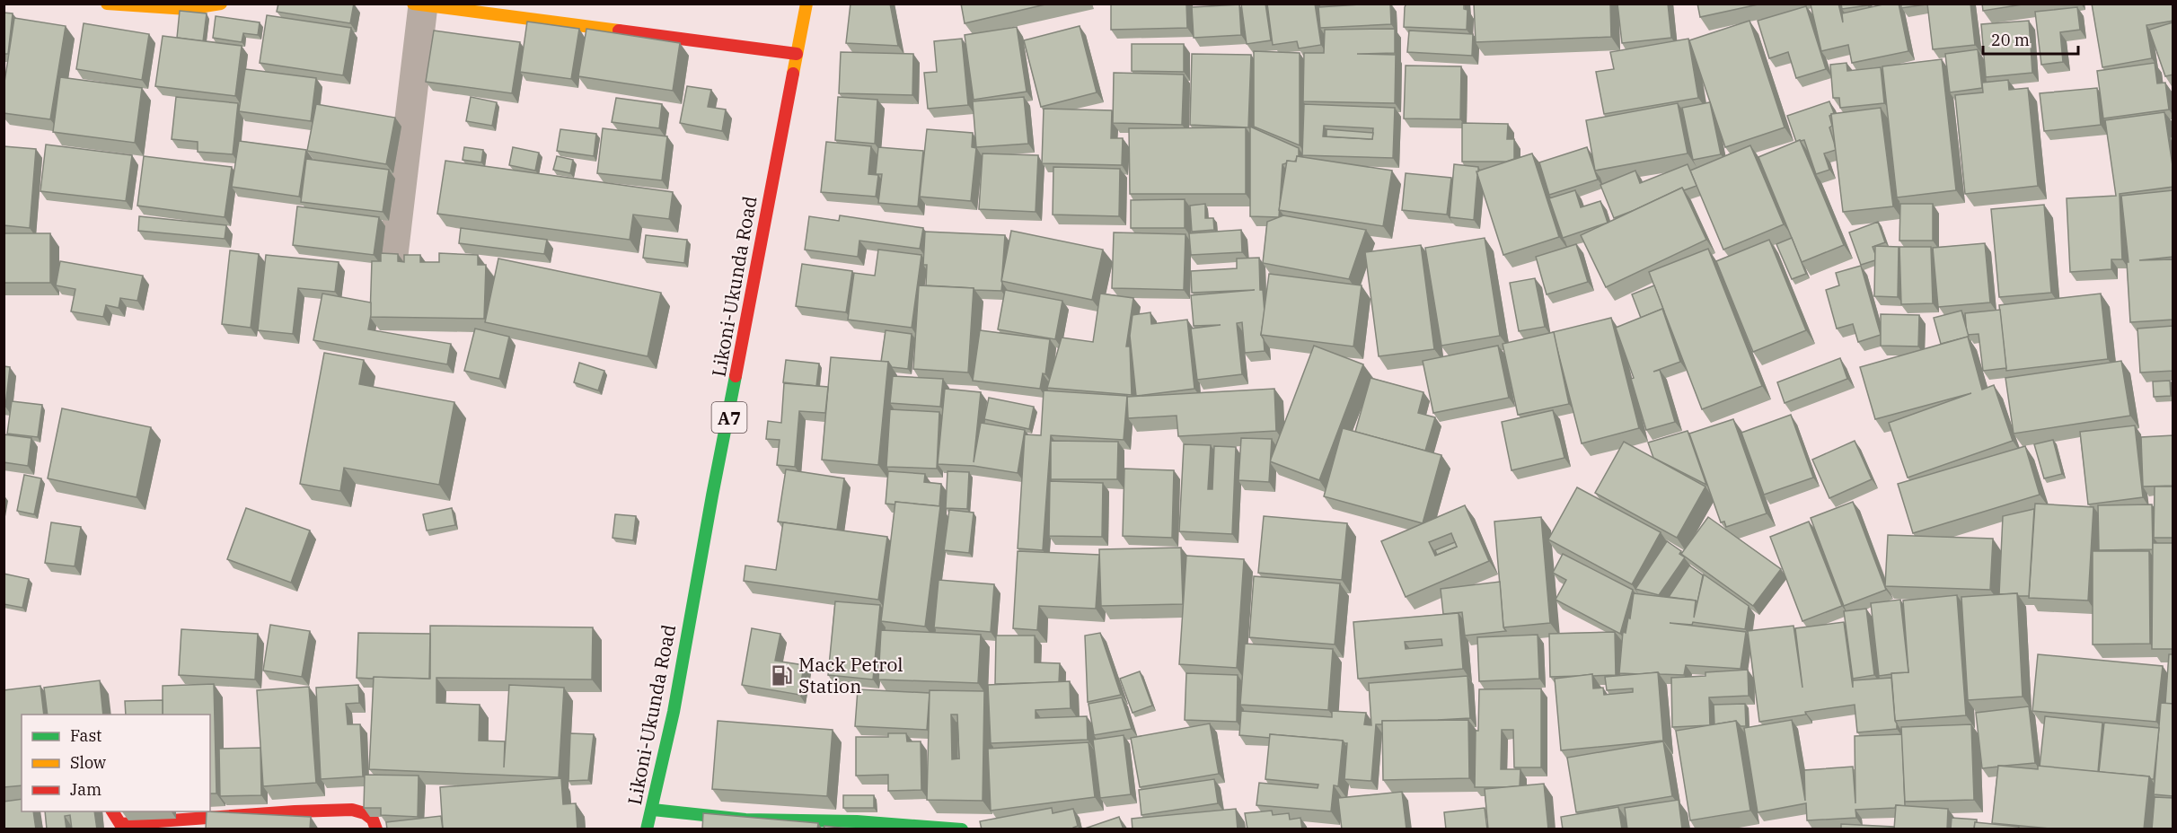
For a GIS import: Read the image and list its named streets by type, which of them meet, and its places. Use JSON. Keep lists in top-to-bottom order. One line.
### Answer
{"streets":{"main road":["Likoni-Ukunda Road","A7"]},"places":{"fuel station":["Mack Petrol Station"]},"legend":["Fast","Slow","Jam"],"scale_bar":"20 m"}
